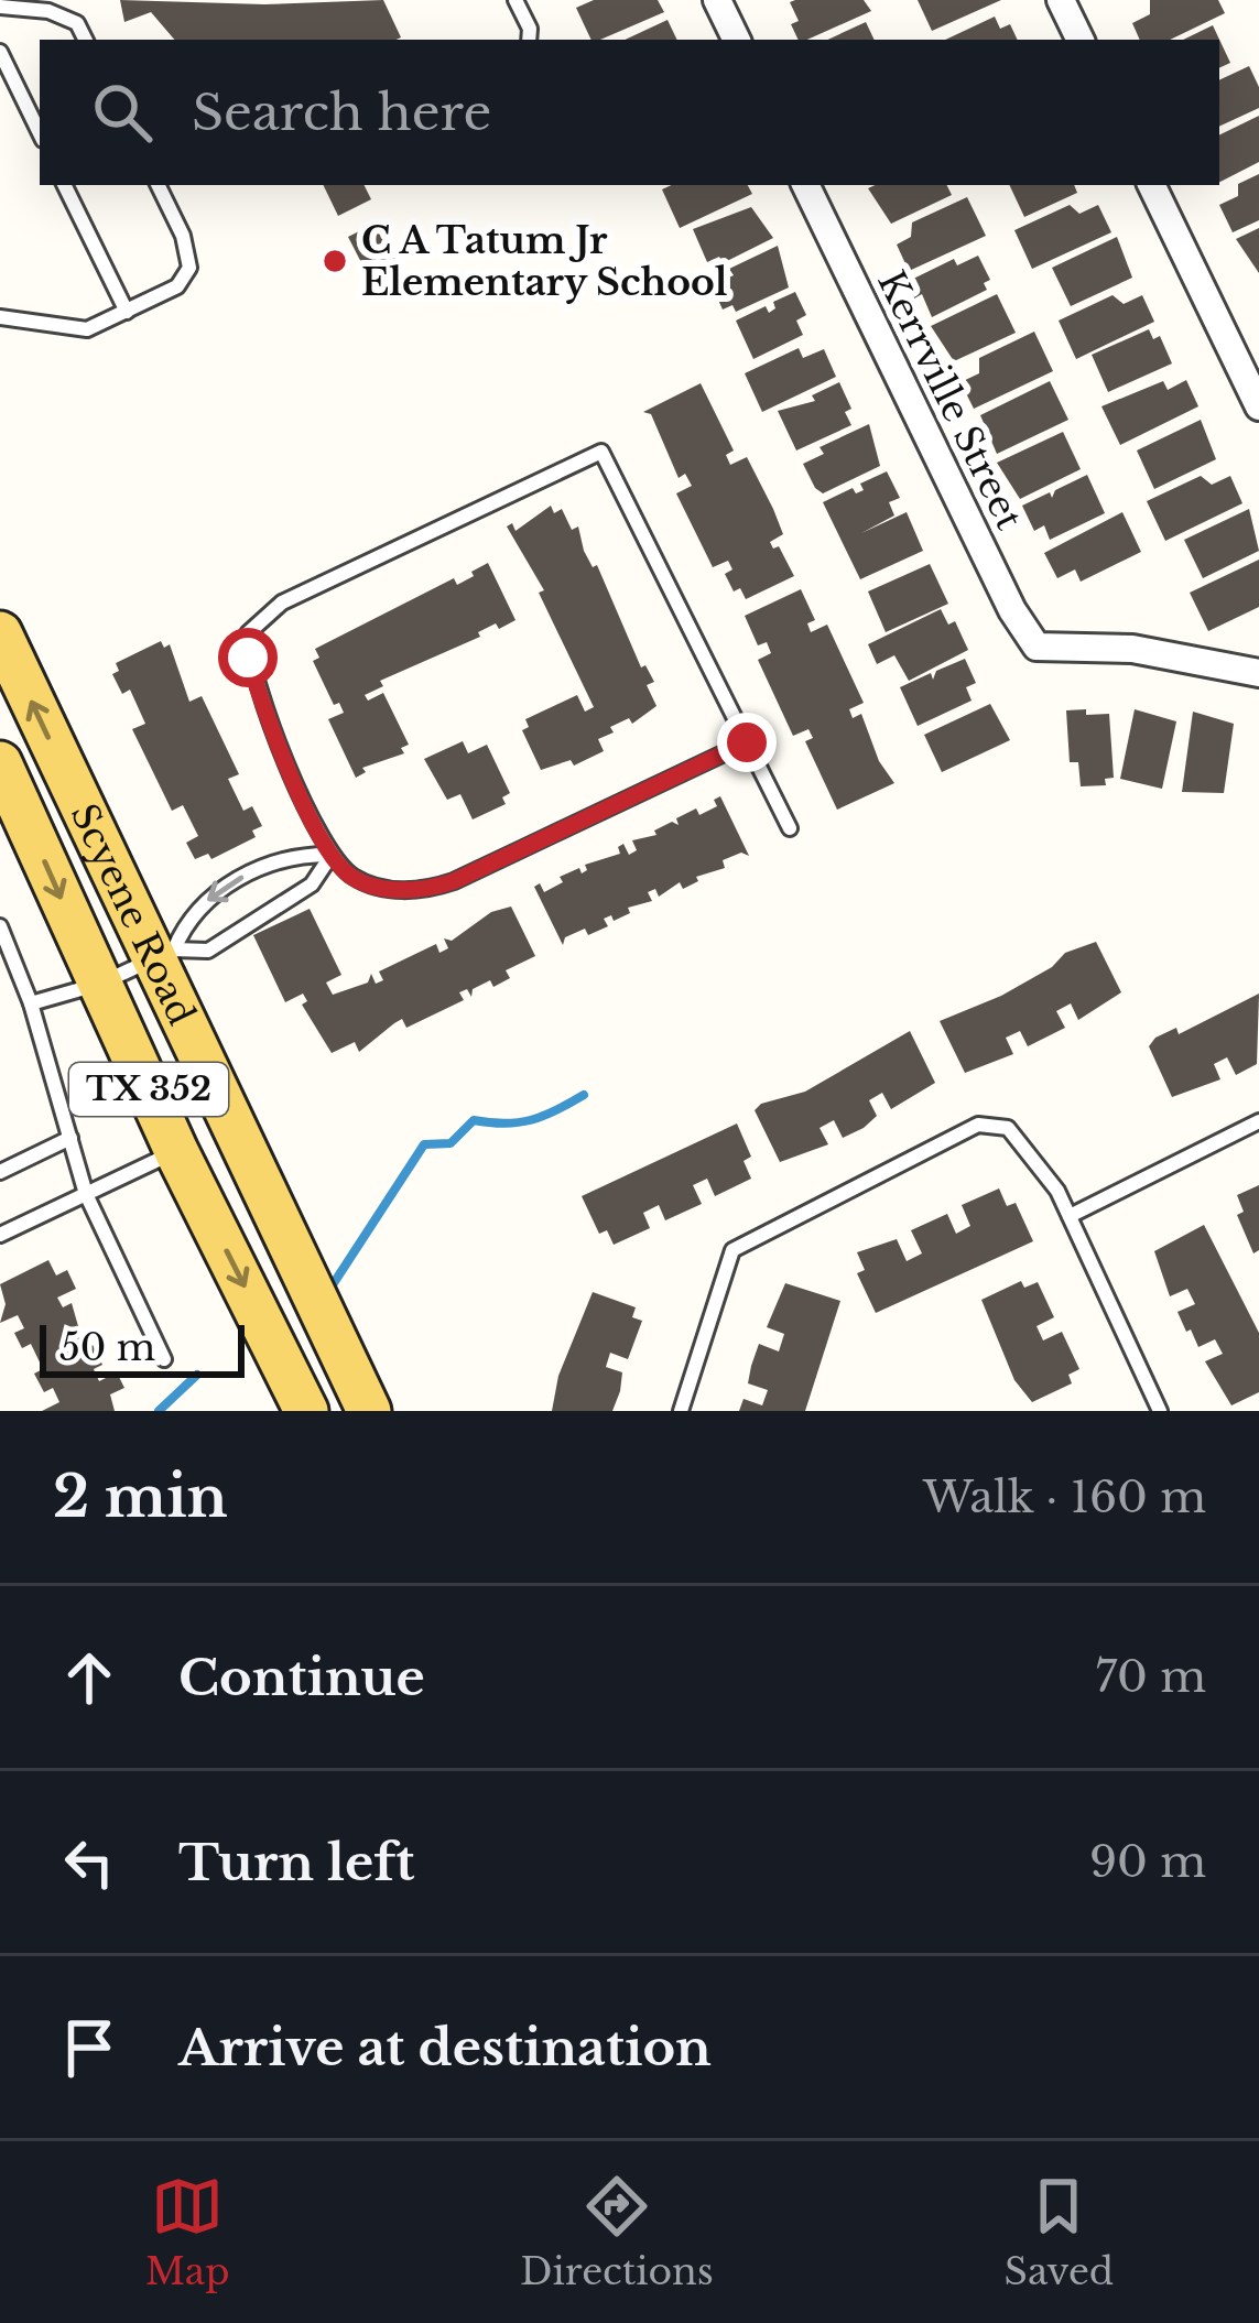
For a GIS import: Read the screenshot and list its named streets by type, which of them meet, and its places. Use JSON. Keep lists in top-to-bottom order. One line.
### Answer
{"streets":{"main road":["Scyene Road","TX 352"],"street":["Kerrville Street"]},"places":["C A Tatum Jr Elementary School"],"scale_bar":"50 m","page":{"search":"Search here","scale":"50 m","heading":["2 min","Walk · 160 m"],"list":[["Continue","70 m"],["Turn left","90 m"],"Arrive at destination"],"nav":["Map","Directions","Saved"]}}
